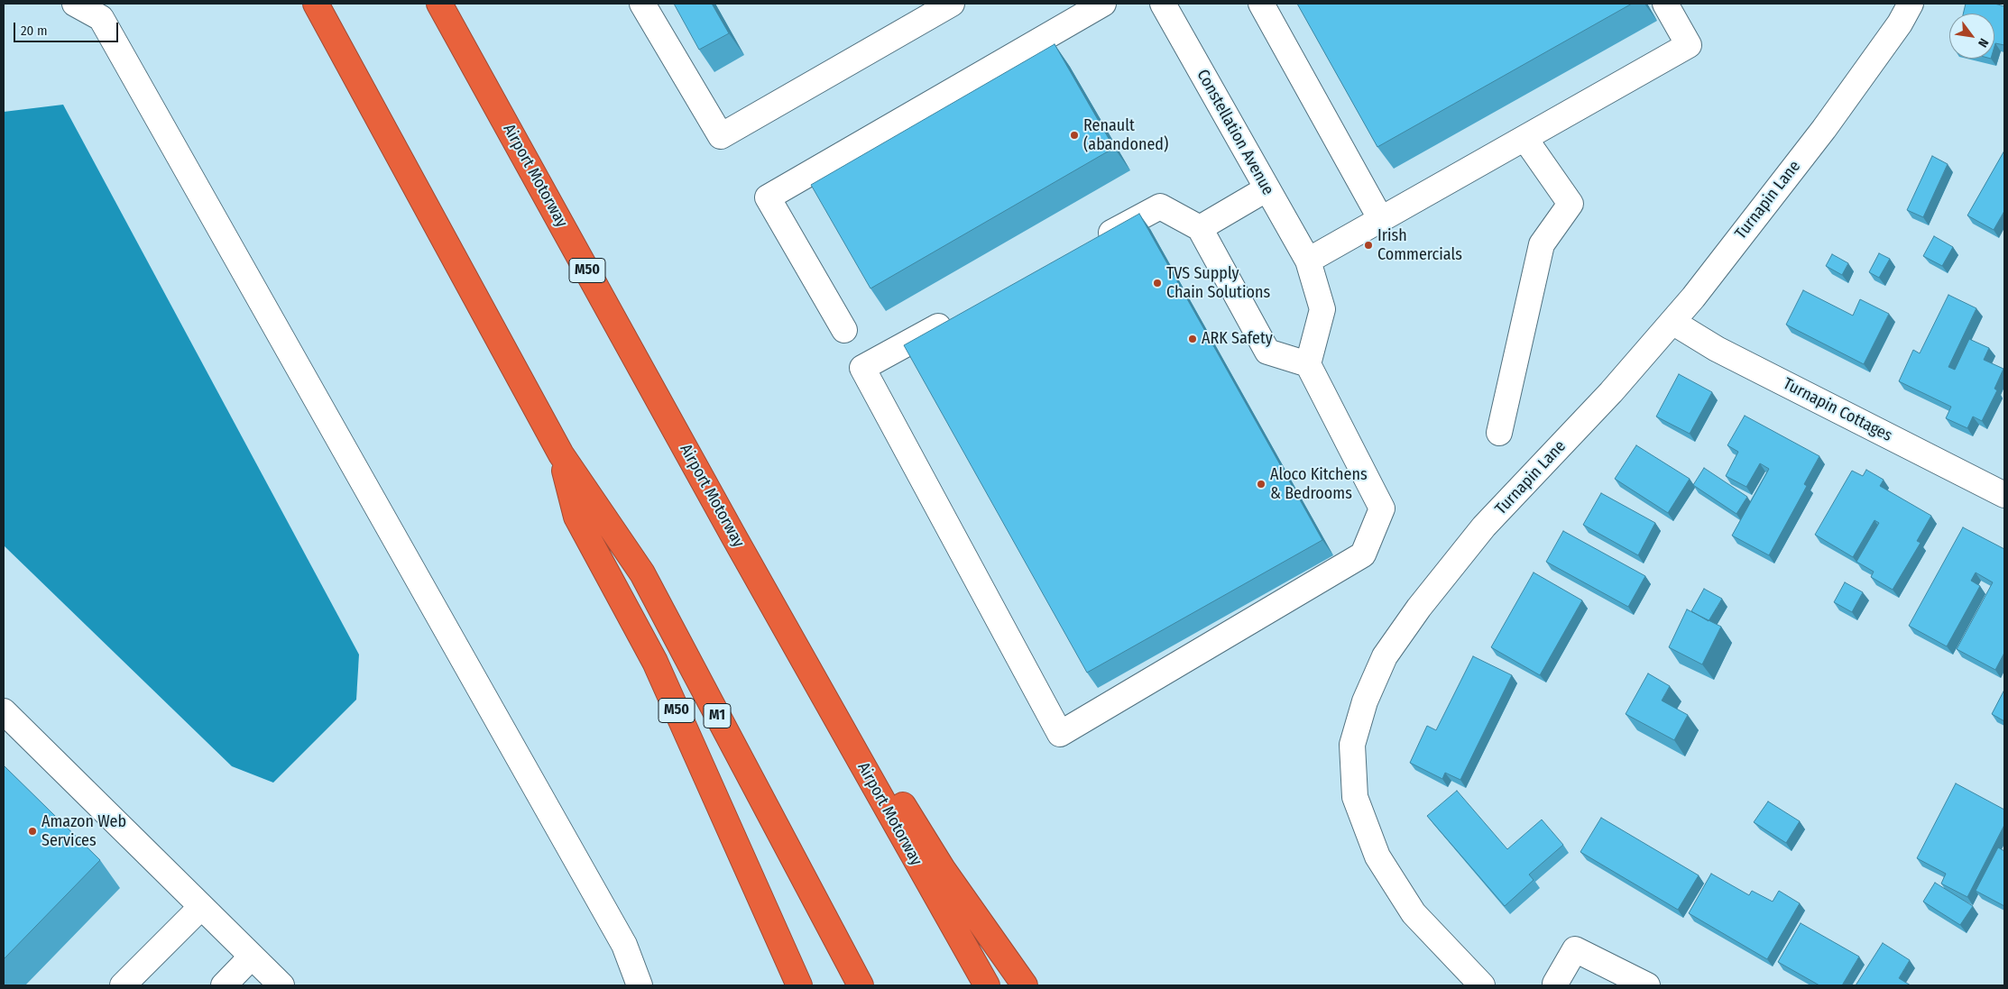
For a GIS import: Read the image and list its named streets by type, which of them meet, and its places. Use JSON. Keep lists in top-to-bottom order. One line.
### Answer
{"streets":{"highway":["Airport Motorway","M50","M1"],"street":["Constellation Avenue","Turnapin Lane","Turnapin Cottages"]},"crossings":[["Airport Motorway","M50"],["Turnapin Lane","Turnapin Cottages"],["M50","M1"]],"places":["Renault (abandoned)","Irish Commercials","TVS Supply Chain Solutions","ARK Safety","Aloco Kitchens & Bedrooms","Amazon Web Services"],"scale_bar":"20 m","north":"bottom right"}
